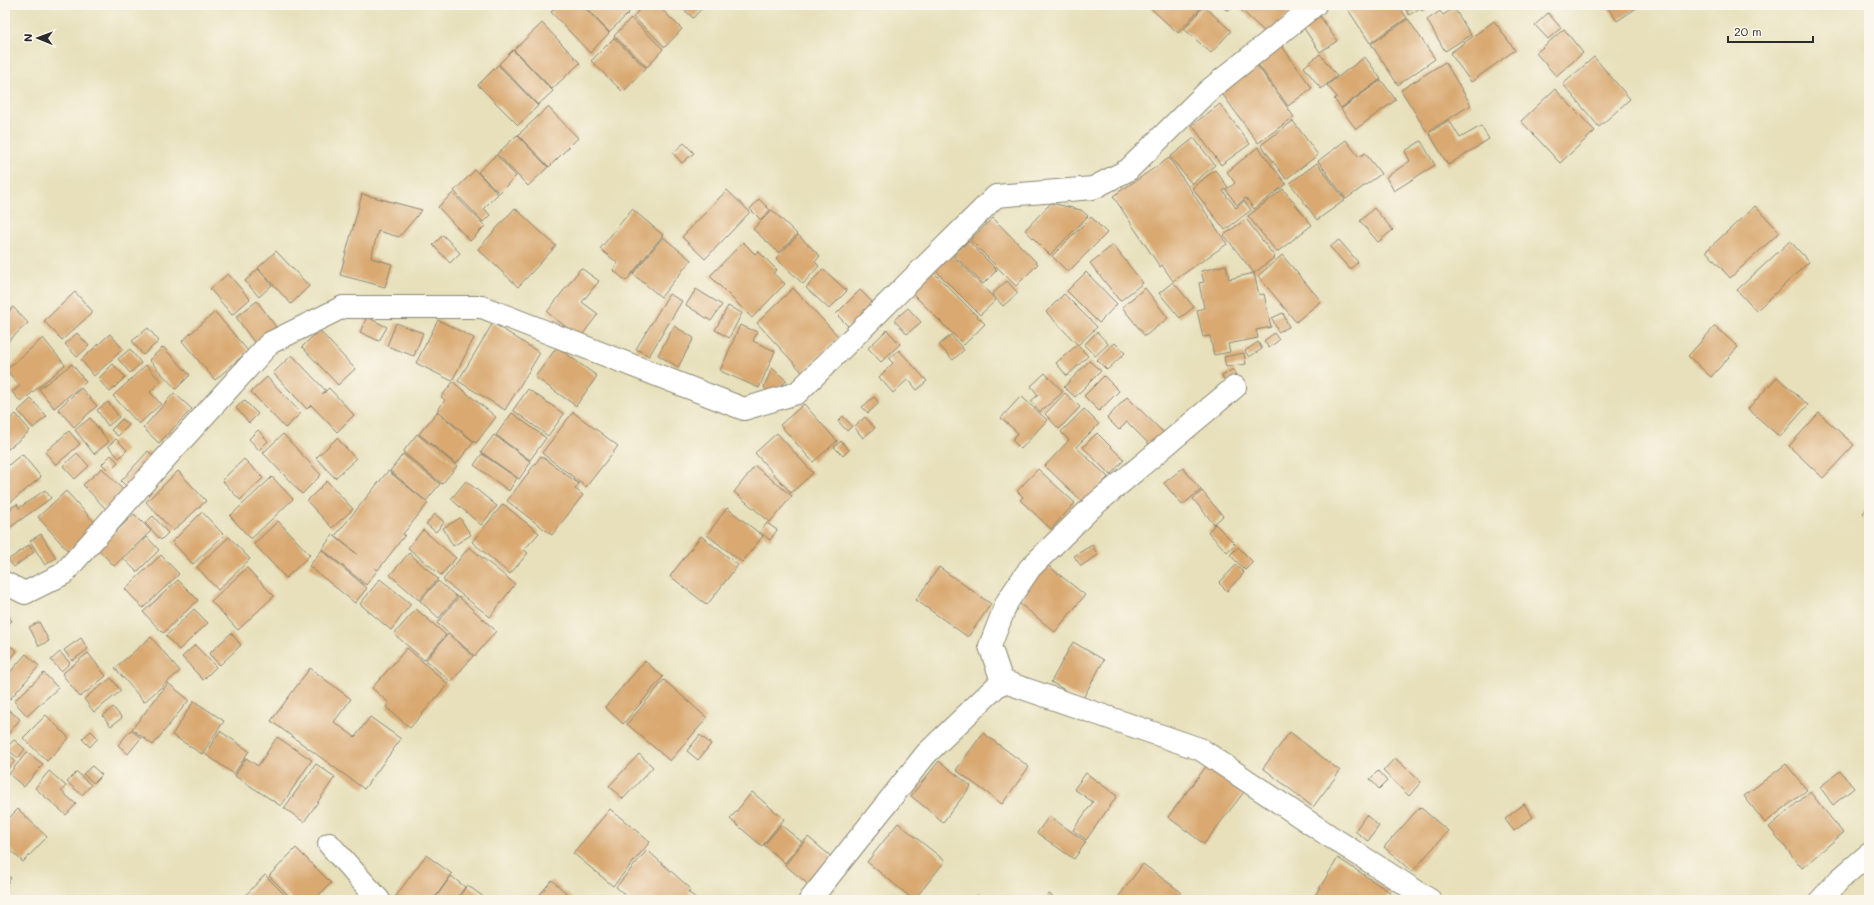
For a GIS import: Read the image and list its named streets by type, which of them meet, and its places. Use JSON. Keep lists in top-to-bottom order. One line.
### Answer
{"scale_bar":"20 m","north":"left"}
